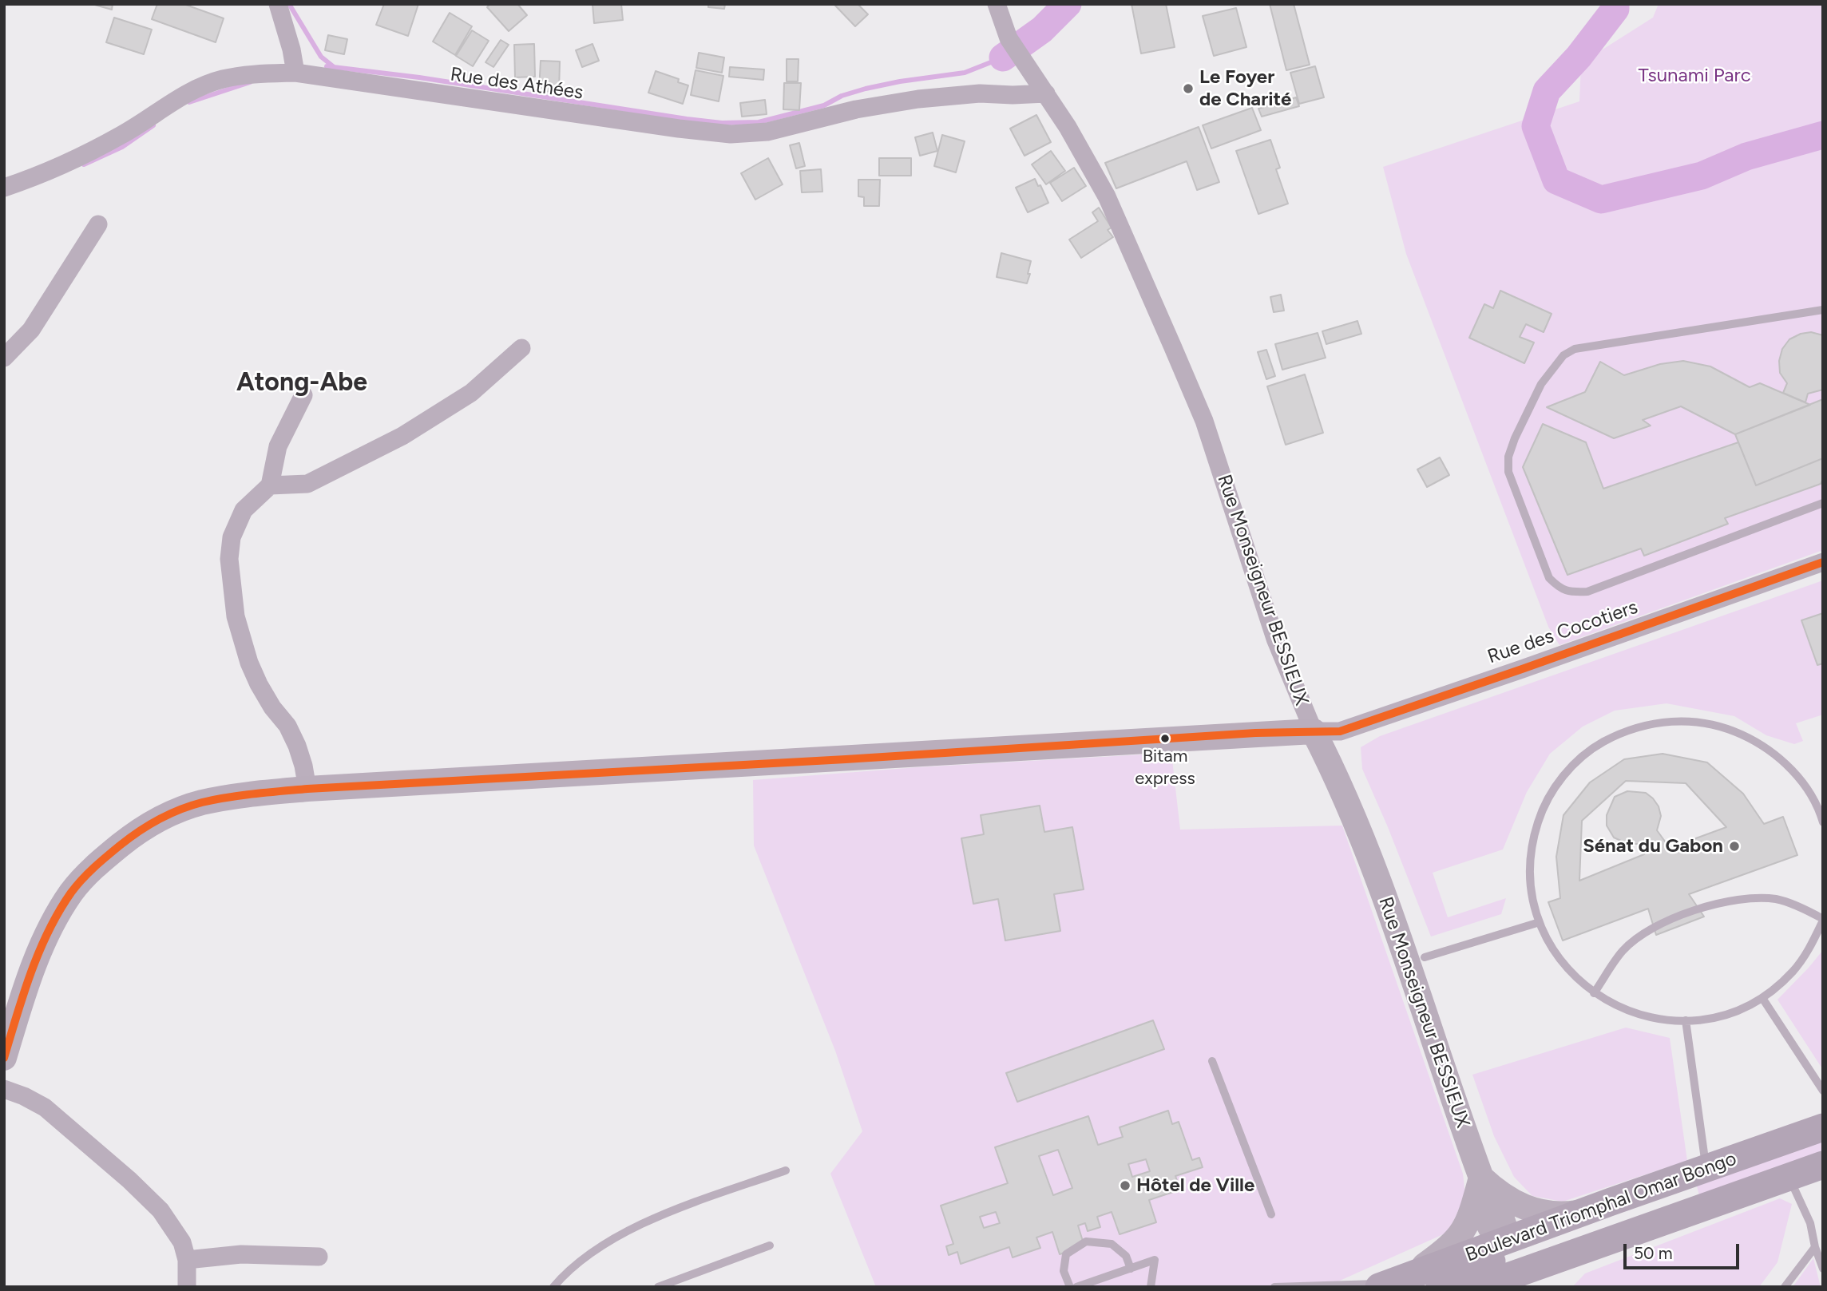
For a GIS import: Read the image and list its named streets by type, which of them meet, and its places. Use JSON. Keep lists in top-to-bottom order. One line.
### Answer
{"streets":{"main road":["Boulevard Triomphal Omar Bongo"],"street":["Rue des Athées","Rue Monseigneur BESSIEUX","Rue des Cocotiers"]},"crossings":[["Rue des Athées","Rue Monseigneur BESSIEUX"],["Rue Monseigneur BESSIEUX","Rue des Cocotiers"],["Rue Monseigneur BESSIEUX","Boulevard Triomphal Omar Bongo"]],"districts":["Atong-Abe"],"parks":["Tsunami Parc"],"places":["Le Foyer de Charité","Bitam express","Sénat du Gabon","Hôtel de Ville"],"scale_bar":"50 m"}
